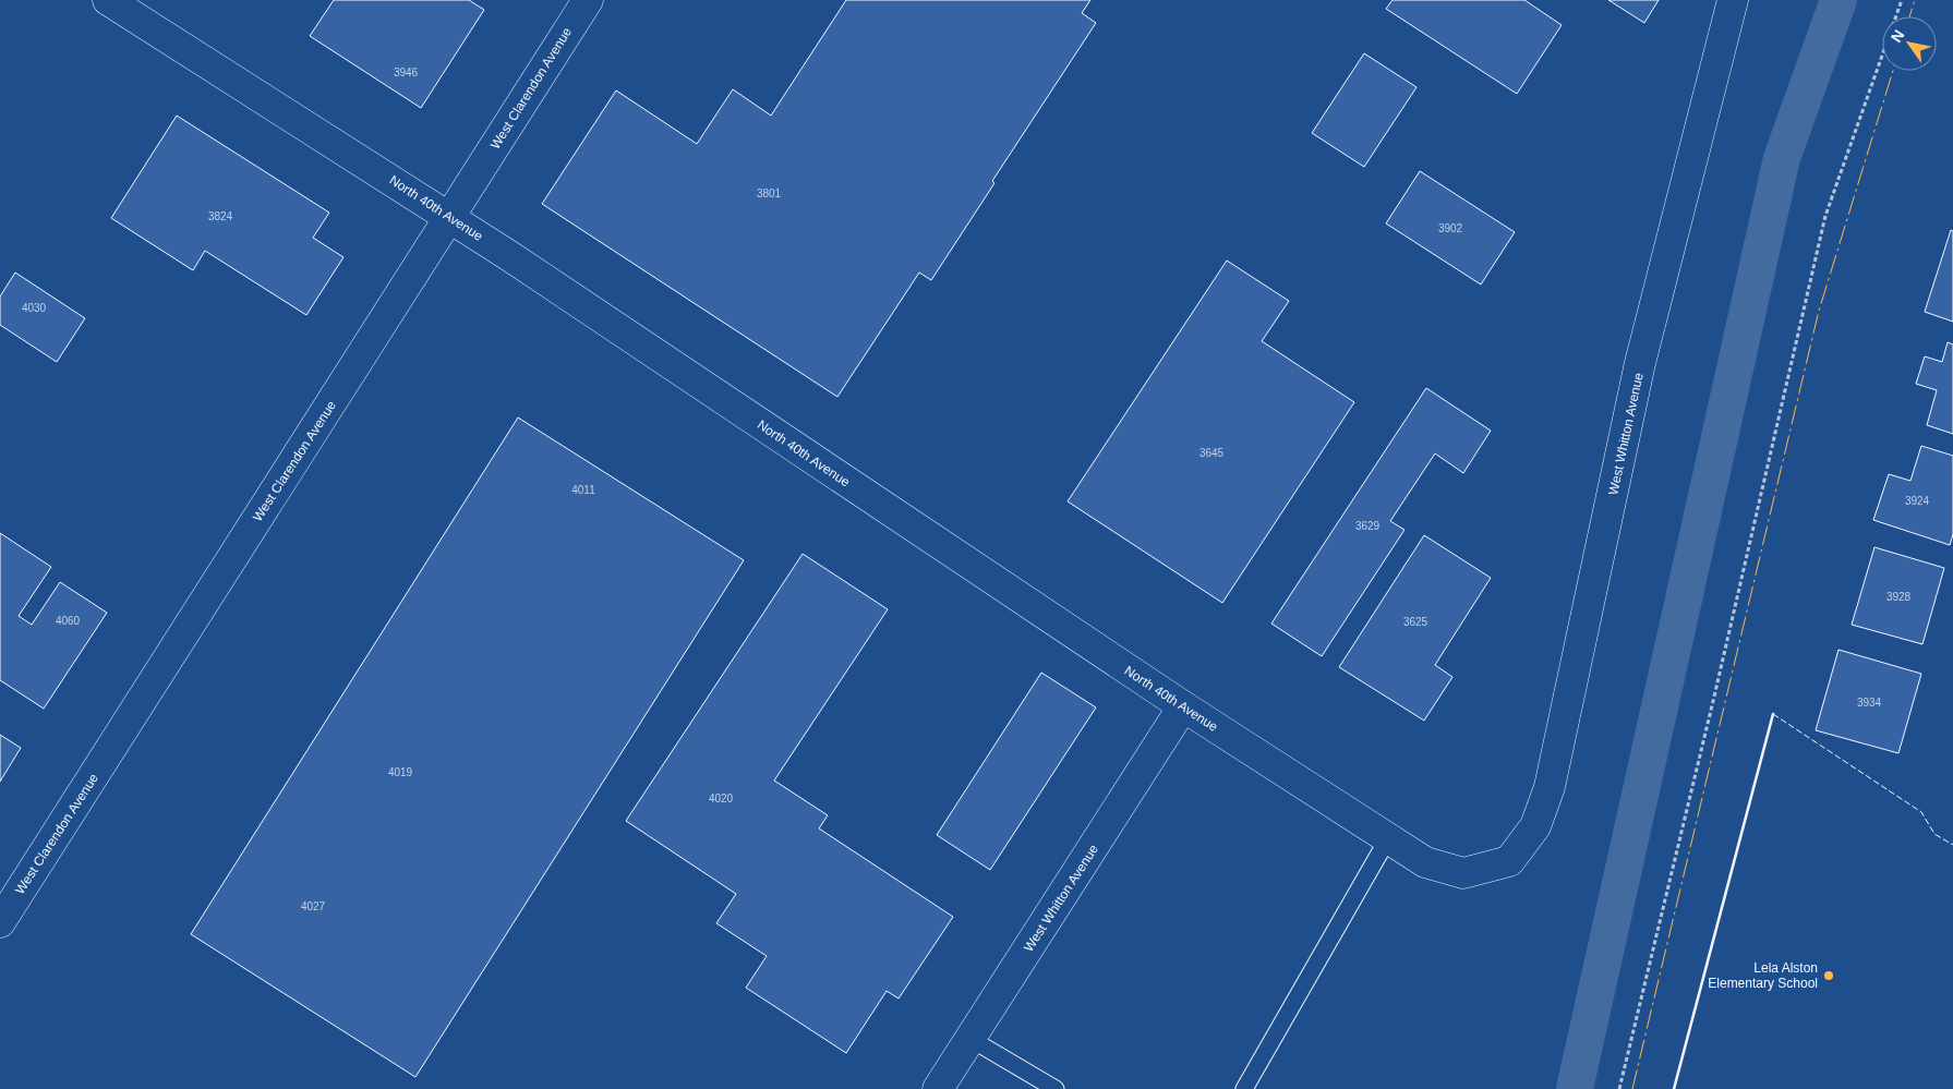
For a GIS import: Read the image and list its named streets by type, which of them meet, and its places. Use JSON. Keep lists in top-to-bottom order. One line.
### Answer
{"streets":{"street":["West Clarendon Avenue","North 40th Avenue","West Whitton Avenue"]},"crossings":[["West Clarendon Avenue","North 40th Avenue"],["North 40th Avenue","West Whitton Avenue"]],"places":["Lela Alston Elementary School"],"house_numbers":["3946","3801","3824","3902","4030","3645","4011","3924","3629","3928","4060","3625","3934","4019","4020","4027"],"north":"top left"}
